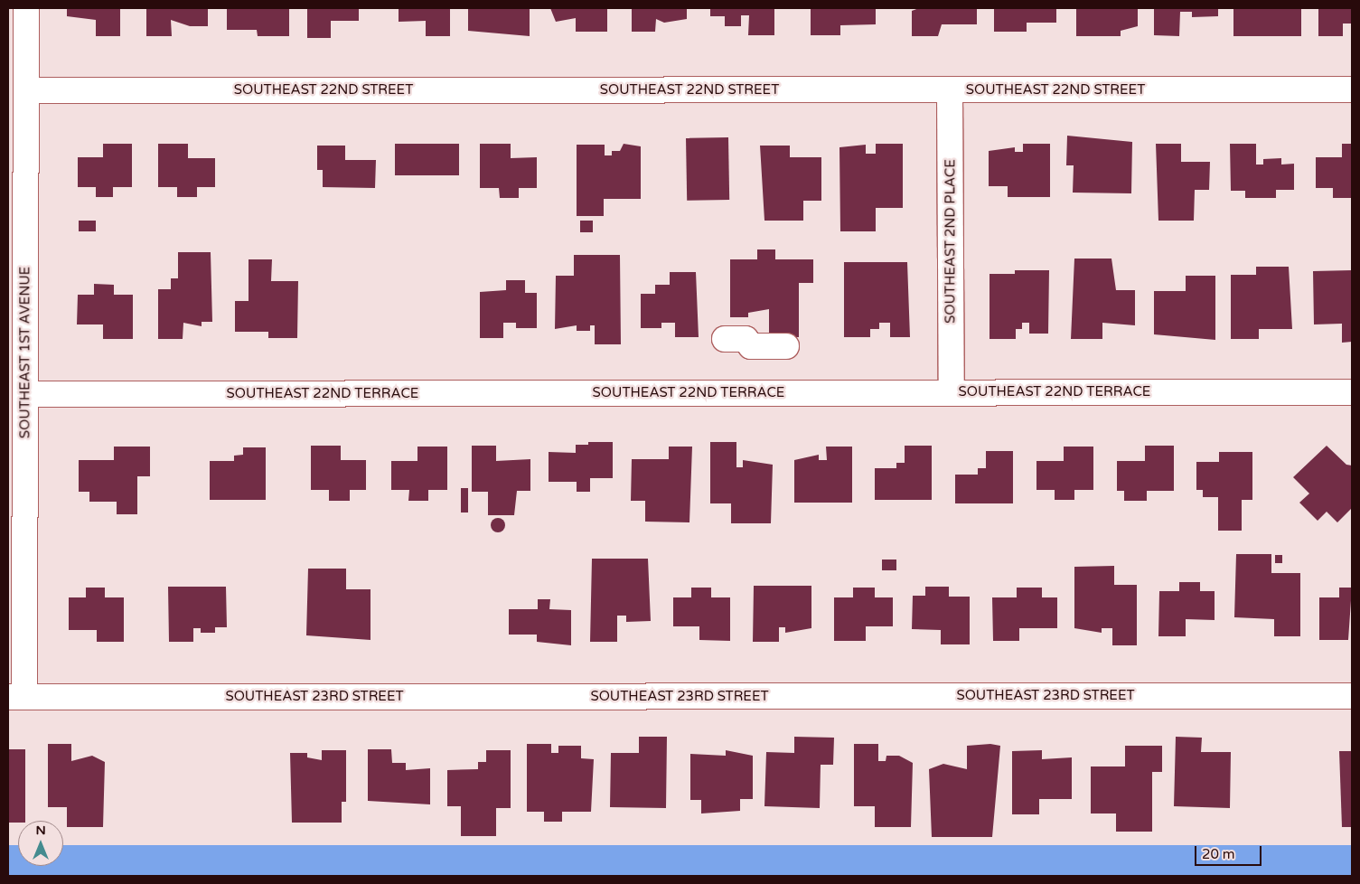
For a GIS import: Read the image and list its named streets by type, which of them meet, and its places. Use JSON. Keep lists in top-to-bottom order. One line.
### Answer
{"streets":{"street":["SOUTHEAST 22ND STREET","SOUTHEAST 2ND PLACE","SOUTHEAST 1ST AVENUE","SOUTHEAST 22ND TERRACE","SOUTHEAST 23RD STREET"]},"crossings":[["SOUTHEAST 22ND STREET","SOUTHEAST 2ND PLACE"],["SOUTHEAST 22ND STREET","SOUTHEAST 1ST AVENUE"],["SOUTHEAST 2ND PLACE","SOUTHEAST 22ND TERRACE"],["SOUTHEAST 1ST AVENUE","SOUTHEAST 22ND TERRACE"],["SOUTHEAST 1ST AVENUE","SOUTHEAST 23RD STREET"]],"scale_bar":"20 m","north":"top"}
